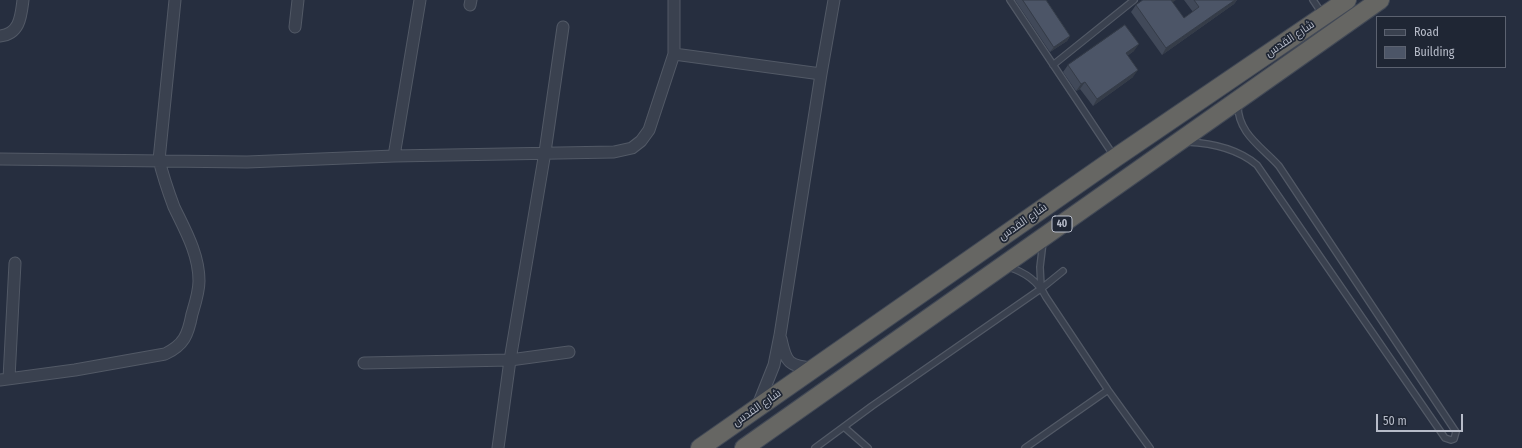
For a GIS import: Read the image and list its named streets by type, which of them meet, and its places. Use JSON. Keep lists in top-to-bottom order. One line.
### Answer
{"streets":{"highway":["شارع القدس","40"]},"legend":["Road","Building"],"scale_bar":"50 m"}
